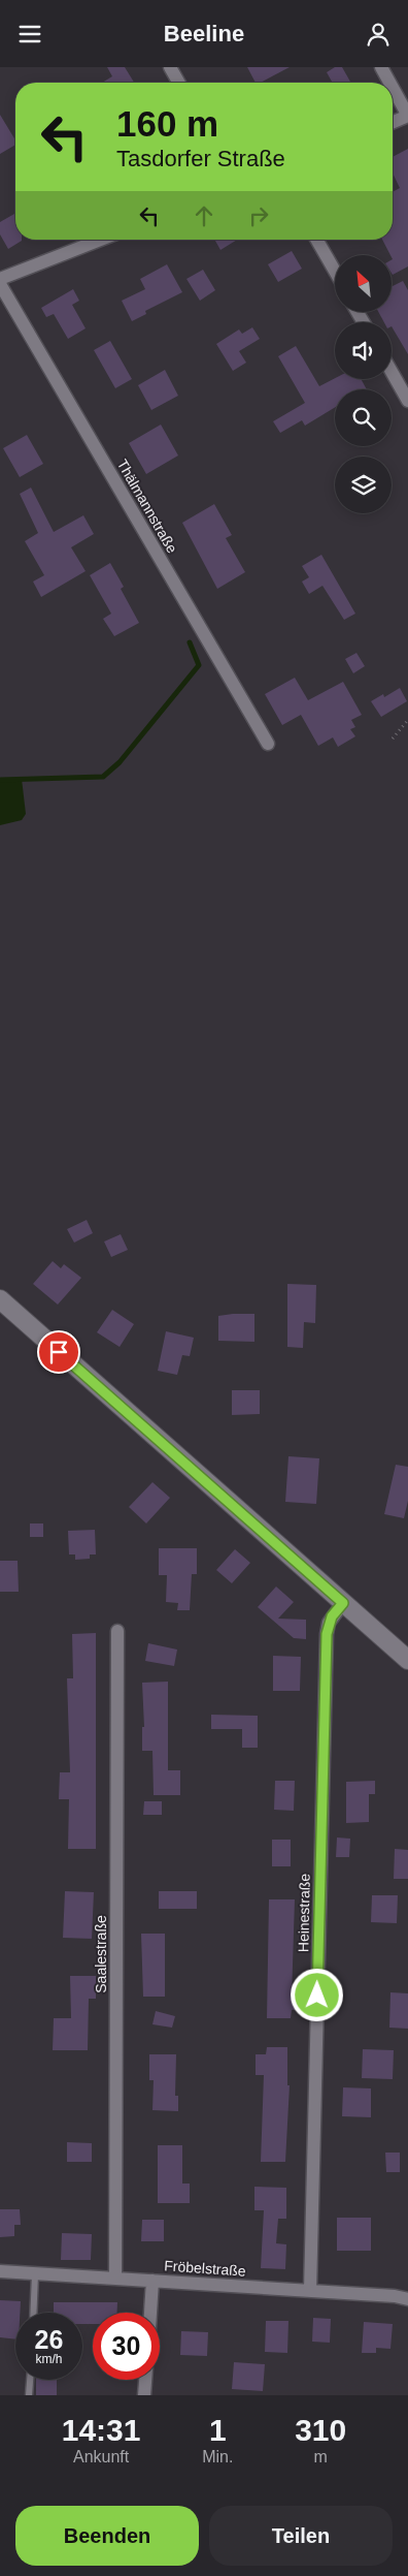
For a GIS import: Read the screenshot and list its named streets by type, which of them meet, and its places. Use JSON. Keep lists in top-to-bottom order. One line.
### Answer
{"streets":{"street":["Thälmannstraße","Heinestraße","Saalestraße","Fröbelstraße"]},"crossings":[["Heinestraße","Fröbelstraße"],["Saalestraße","Fröbelstraße"]],"north":"top left","page":{"header":"Beeline","turn":["160 m","Tasdorfer Straße"],"speed":"26 km/h","limit":"30","eta":["14:31","Ankunft","1","Min.","310","m"],"buttons":["Beenden","Teilen"]}}
